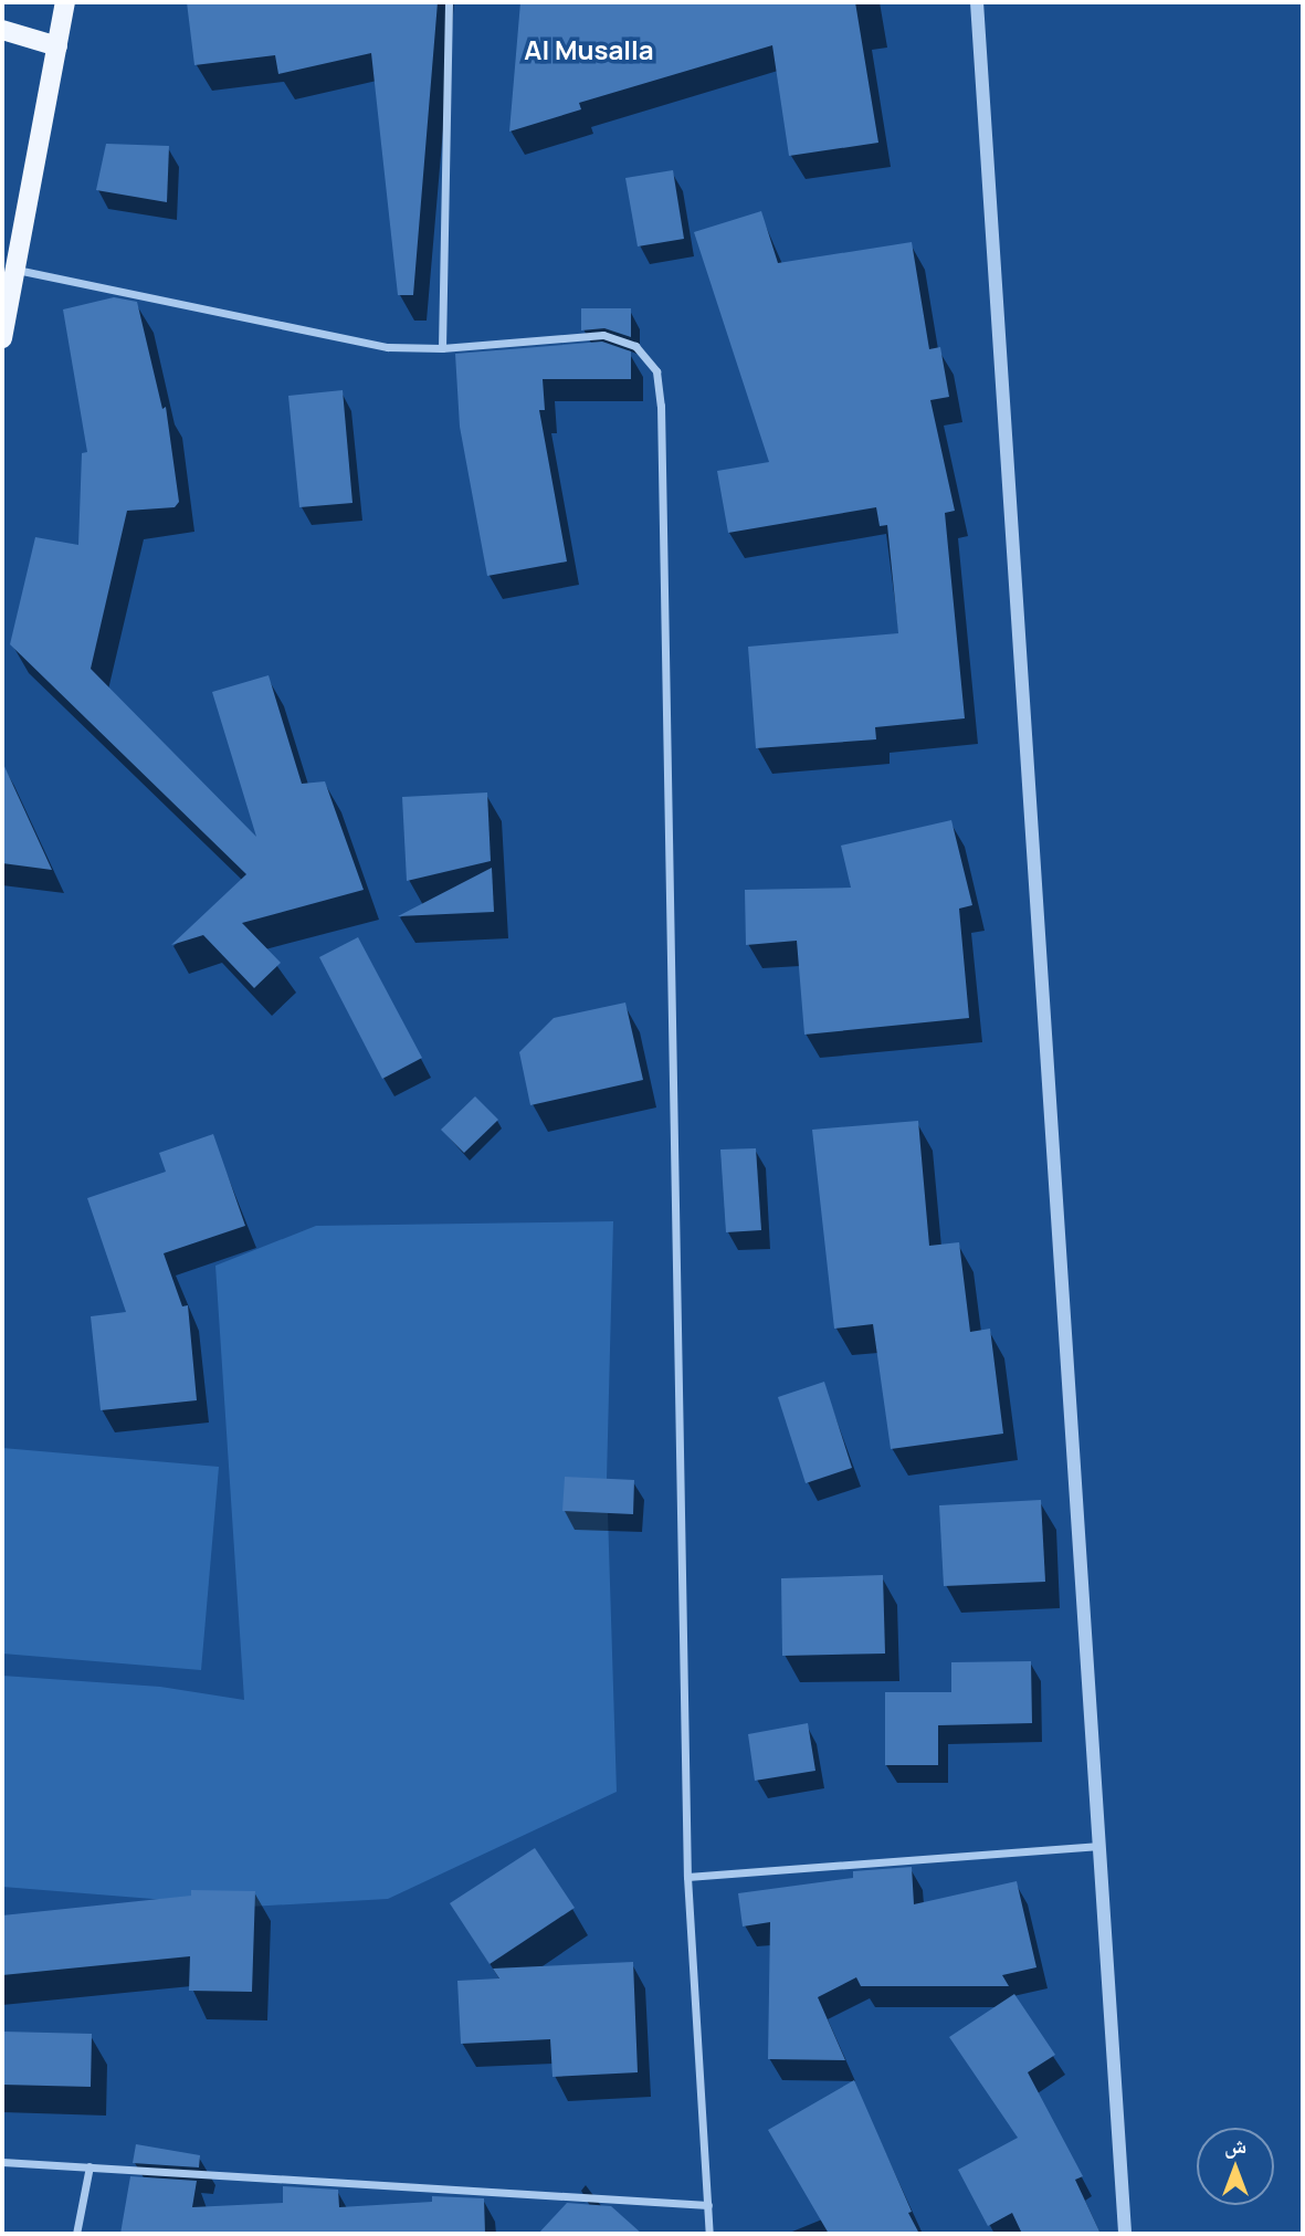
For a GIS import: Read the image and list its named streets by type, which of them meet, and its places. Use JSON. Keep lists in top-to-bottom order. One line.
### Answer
{"districts":["Al Musalla"],"north":"top"}
